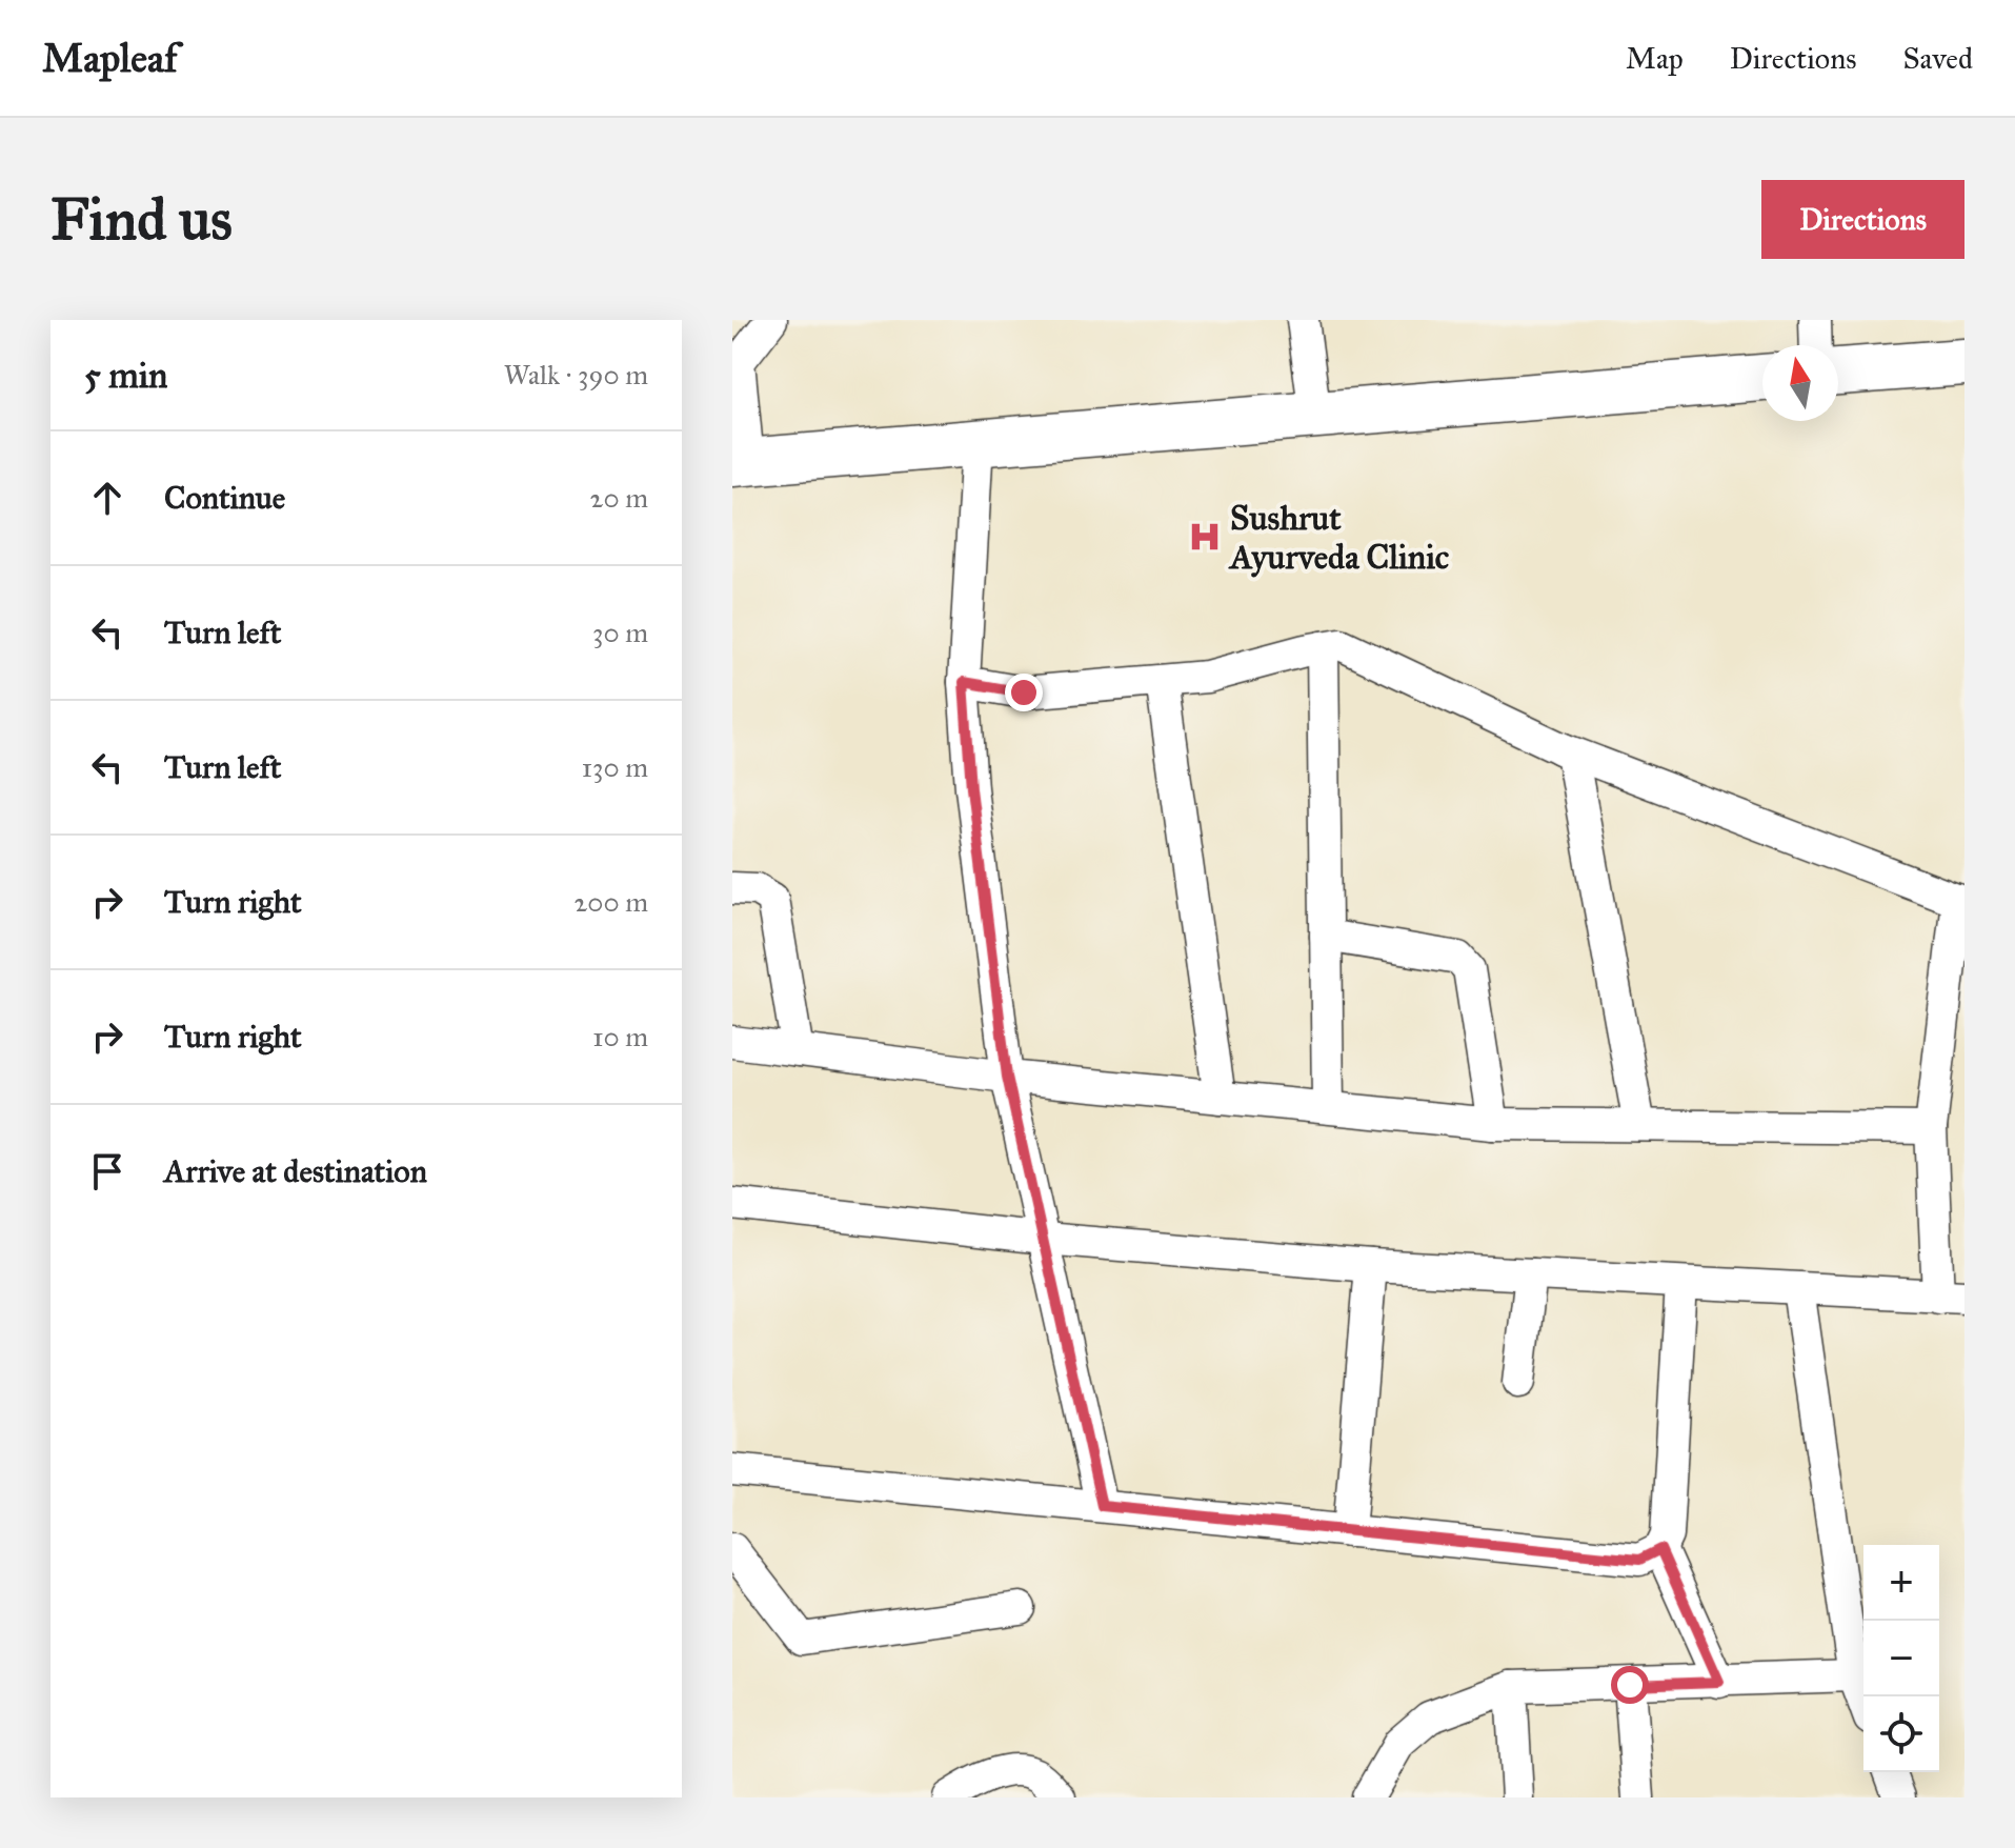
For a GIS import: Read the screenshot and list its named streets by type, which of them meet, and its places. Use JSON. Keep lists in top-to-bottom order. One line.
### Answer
{"places":{"hospital":["Sushrut Ayurveda Clinic"]},"north":"top","page":{"header":"Mapleaf","nav":["Map","Directions","Saved"],"buttons":"Directions","title":"Find us","heading":["5 min","Walk · 390 m"],"list":[["Continue","20 m"],["Turn left","30 m"],["Turn left","130 m"],["Turn right","200 m"],["Turn right","10 m"],"Arrive at destination"],"map_buttons":["+","−"]}}
